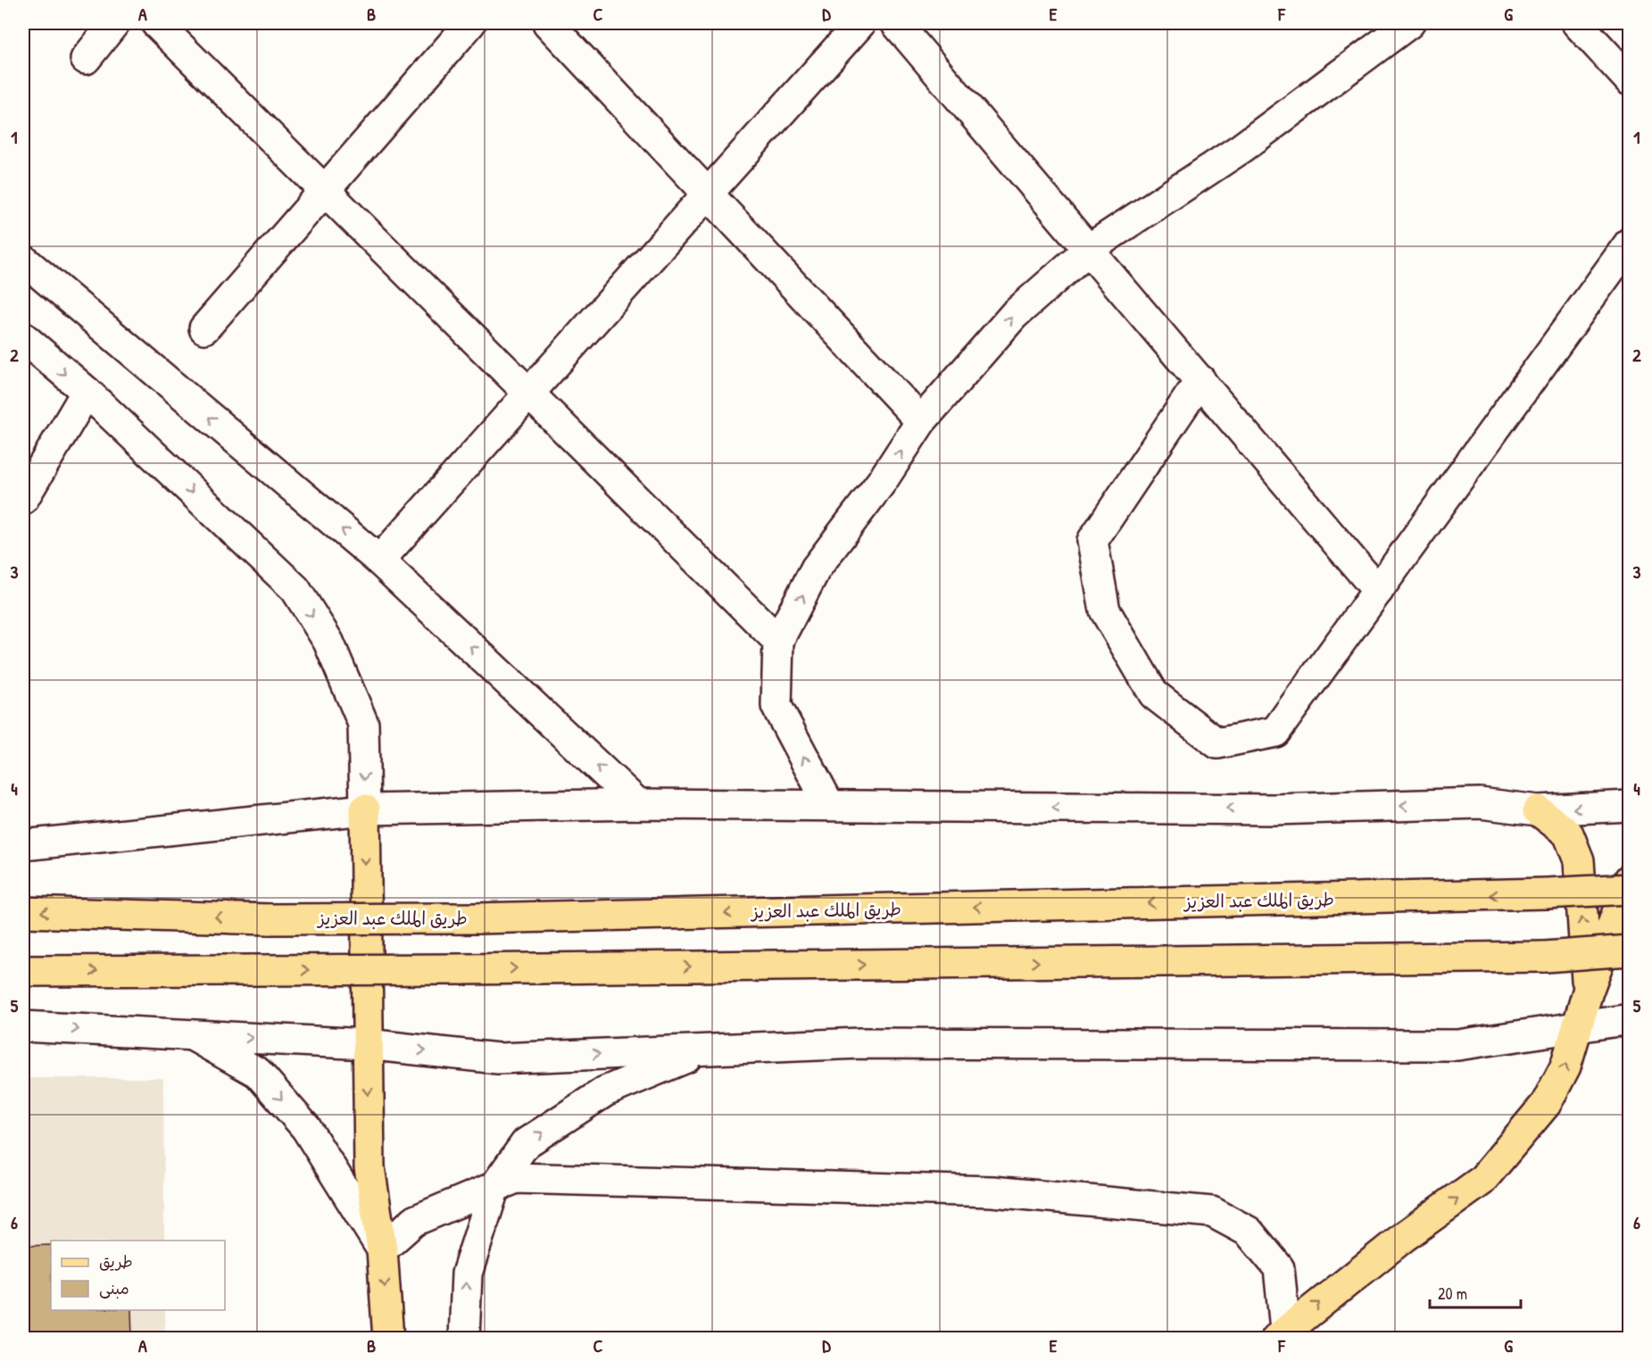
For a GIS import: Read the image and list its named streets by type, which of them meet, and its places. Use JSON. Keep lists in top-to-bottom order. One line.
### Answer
{"streets":{"main road":["طريق الملك عبد العزيز"]},"legend":["طريق","مبنى"],"scale_bar":"20 m","grid":{"columns":["A","B","C","D","E","F","G"],"rows":["1","2","3","4","5","6"]}}
